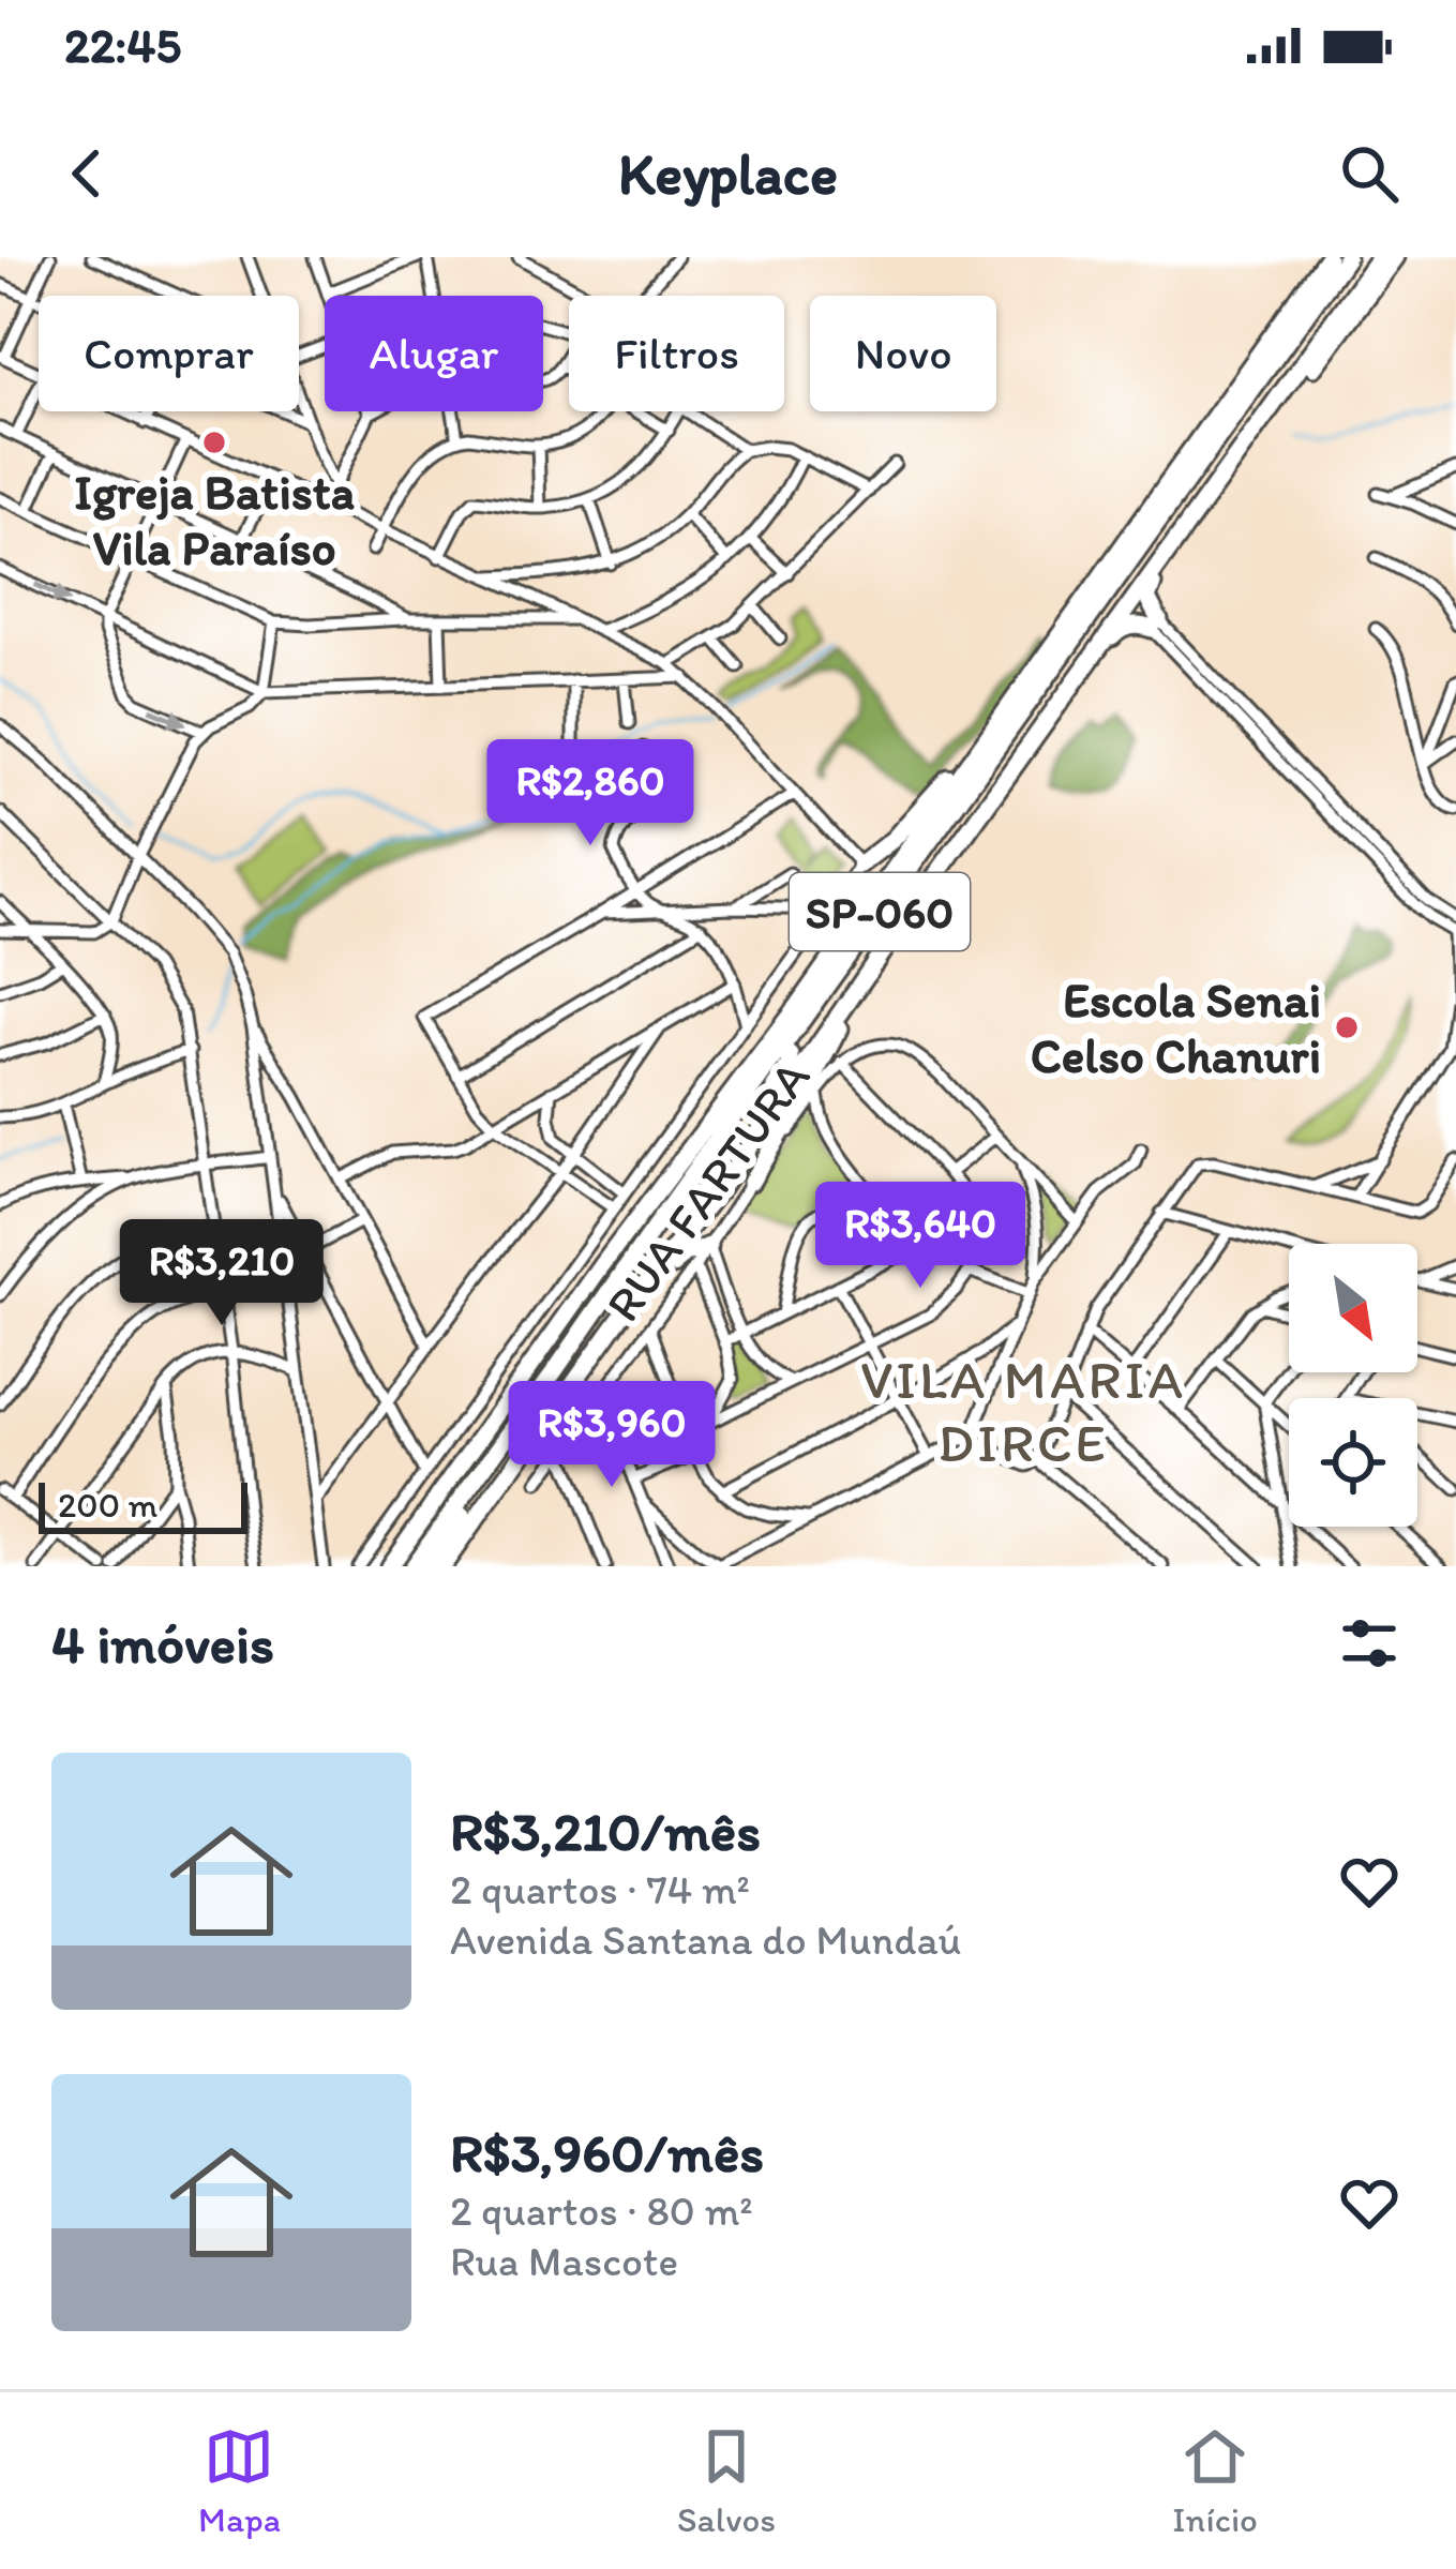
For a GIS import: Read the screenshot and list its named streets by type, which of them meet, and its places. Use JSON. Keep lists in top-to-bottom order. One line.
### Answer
{"streets":{"highway":["SP-060"],"street":["RUA FARTURA"]},"districts":["VILA MARIA DIRCE"],"places":["Igreja Batista Vila Paraíso","Escola Senai Celso Chanuri"],"scale_bar":"200 m","north":"bottom right","page":{"status":"22:45","header":"Keyplace","chip":["Comprar","Alugar","Filtros","Novo"],"price":["R$2,860","R$3,640","R$3,210","R$3,960"],"scale":"200 m","heading":"4 imóveis","list":[{"name":"R$3,210/mês","note":"2 quartos · 74 m² · Avenida Santana do Mundaú"},{"name":"R$3,960/mês","note":"2 quartos · 80 m² · Rua Mascote"}],"tabs":["Mapa","Salvos","Início"]}}
